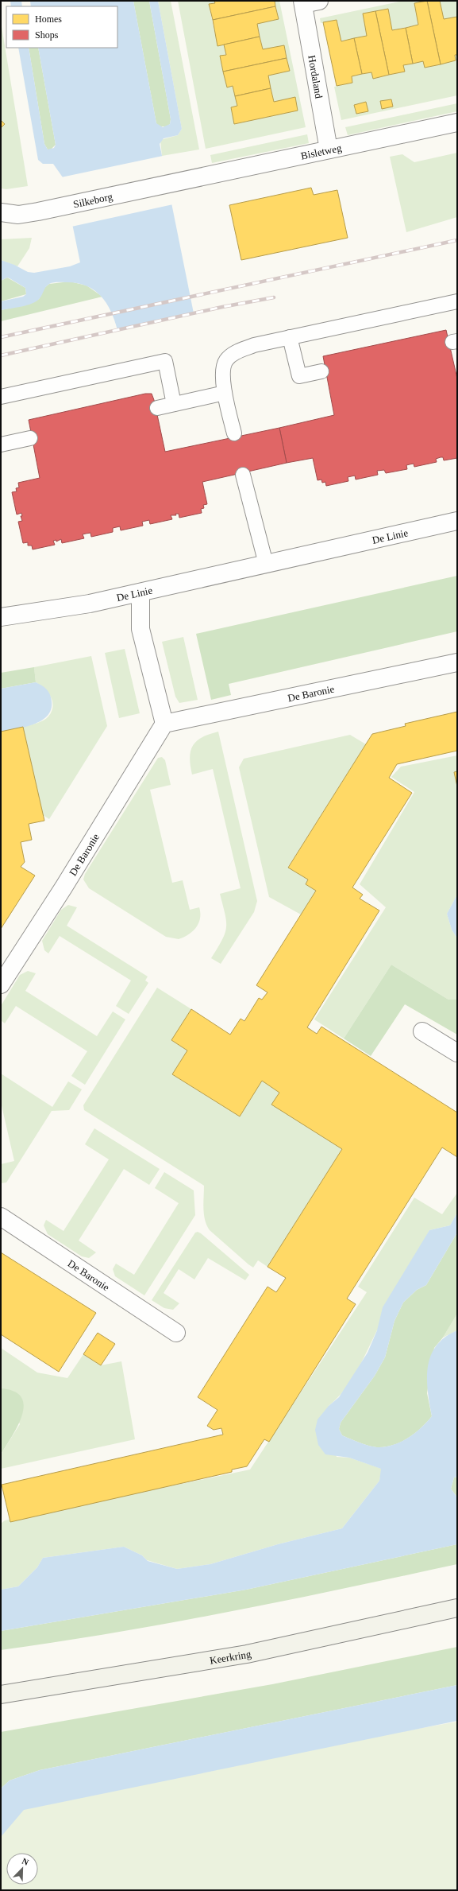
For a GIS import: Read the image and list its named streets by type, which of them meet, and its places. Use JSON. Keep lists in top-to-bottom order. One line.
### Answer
{"streets":{"street":["Hordaland","Bisletweg","Silkeborg","De Linie","De Baronie","Keerkring"]},"crossings":[["Hordaland","Bisletweg"],["Bisletweg","Silkeborg"]],"legend":["Homes","Shops"],"north":"top right"}
